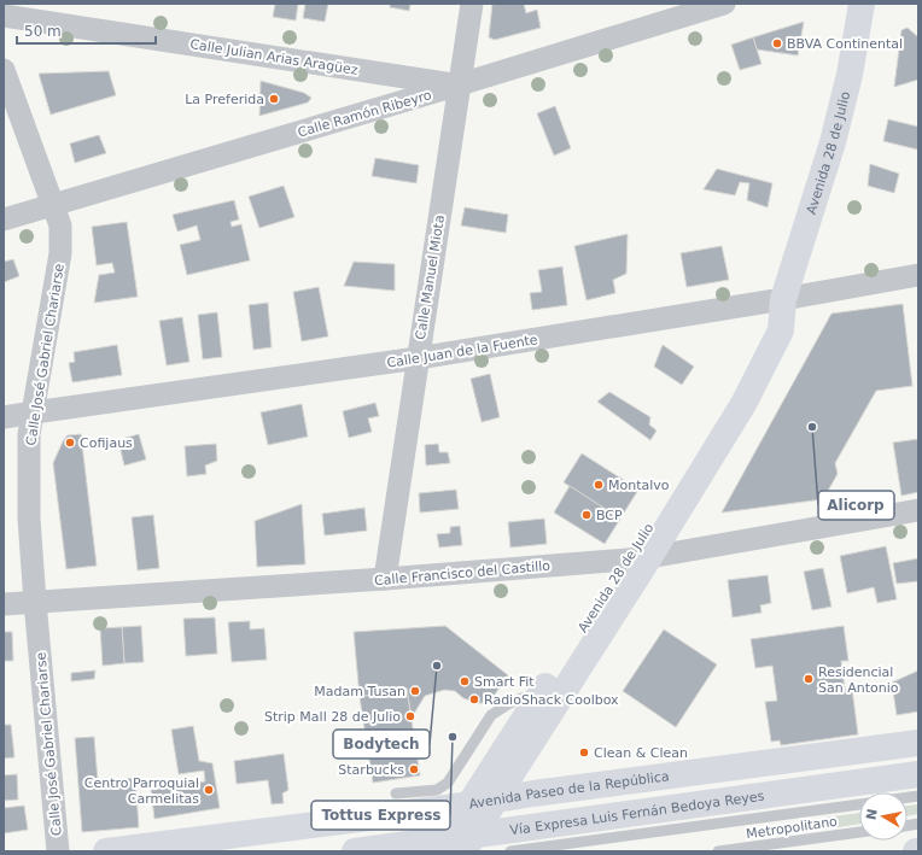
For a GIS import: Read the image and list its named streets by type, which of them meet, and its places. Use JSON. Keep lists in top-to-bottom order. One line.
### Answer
{"streets":{"main road":["Avenida 28 de Julio","Avenida Paseo de la República","Vía Expresa Luis Fernán Bedoya Reyes"],"street":["Calle Julian Arias Aragüez","Calle Ramón Ribeyro","Calle Manuel Miota","Calle Juan de la Fuente","Calle José Gabriel Chariarse","Calle Francisco del Castillo"],"lane":["Metropolitano"]},"crossings":[["Calle Julian Arias Aragüez","Calle Ramón Ribeyro"],["Calle Julian Arias Aragüez","Calle Manuel Miota"],["Calle Ramón Ribeyro","Calle Manuel Miota"],["Calle Ramón Ribeyro","Calle José Gabriel Chariarse"],["Avenida 28 de Julio","Calle Juan de la Fuente"],["Avenida 28 de Julio","Calle Francisco del Castillo"],["Avenida 28 de Julio","Avenida Paseo de la República"],["Calle Manuel Miota","Calle Juan de la Fuente"],["Calle Manuel Miota","Calle Francisco del Castillo"],["Calle Juan de la Fuente","Calle José Gabriel Chariarse"],["Calle José Gabriel Chariarse","Calle Francisco del Castillo"]],"places":["BBVA Continental","La Preferida","Alicorp","Cofijaus","Montalvo","BCP","Bodytech","Residencial San Antonio","Smart Fit","Madam Tusan","RadioShack Coolbox","Strip Mall 28 de Julio","Tottus Express","Clean & Clean","Starbucks","Centro Parroquial Carmelitas"],"scale_bar":"50 m","north":"left"}
